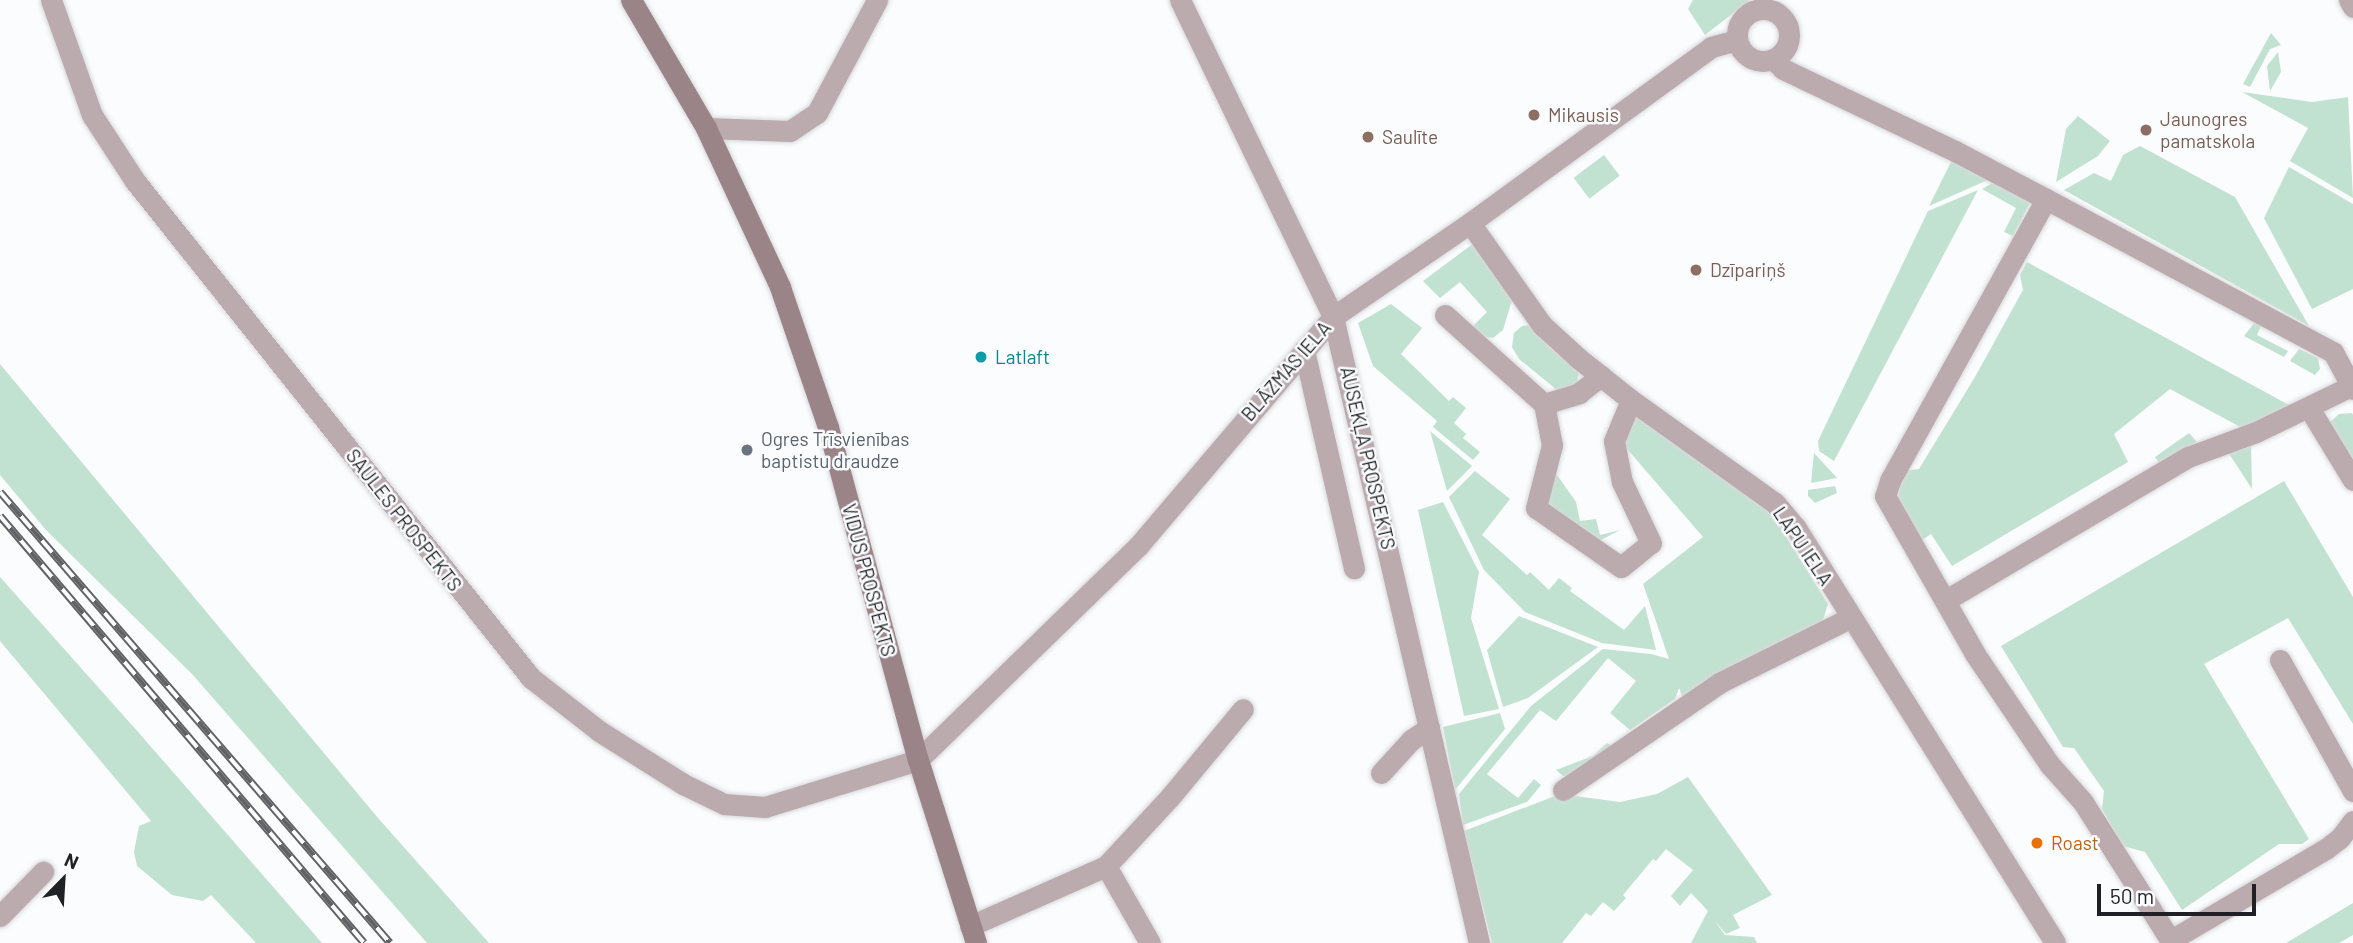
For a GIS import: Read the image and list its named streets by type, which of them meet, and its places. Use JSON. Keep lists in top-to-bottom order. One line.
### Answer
{"streets":{"main road":["VIDUS PROSPEKTS"],"street":["BLĀZMAS IELA","AUSEKĻA PROSPEKTS","SAULES PROSPEKTS","LAPU IELA"]},"crossings":[["BLĀZMAS IELA","AUSEKĻA PROSPEKTS"],["BLĀZMAS IELA","SAULES PROSPEKTS"],["BLĀZMAS IELA","LAPU IELA"],["BLĀZMAS IELA","VIDUS PROSPEKTS"],["SAULES PROSPEKTS","VIDUS PROSPEKTS"]],"places":["Mikausis","Jaunogres pamatskola","Saulīte","Dzīpariņš","Latlaft","Ogres Trīsvienības baptistu draudze","Roast"],"scale_bar":"50 m","north":"top right"}
